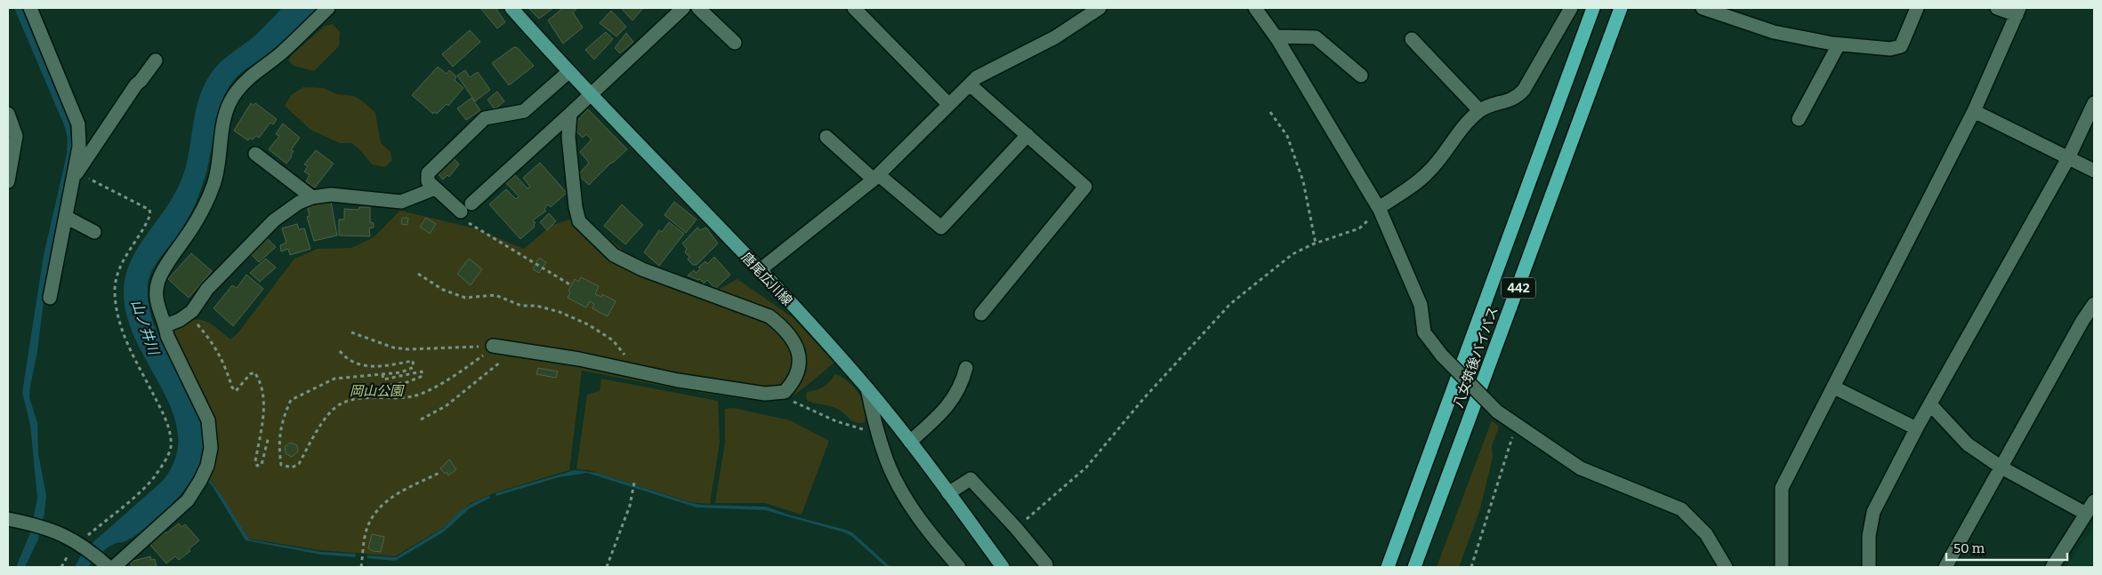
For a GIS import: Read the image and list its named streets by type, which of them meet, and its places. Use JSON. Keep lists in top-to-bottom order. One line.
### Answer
{"streets":{"highway":["442","八女筑後バイパス"],"main road":["唐尾広川線"]},"water":["山ノ井川"],"parks":["岡山公園"],"scale_bar":"50 m"}
